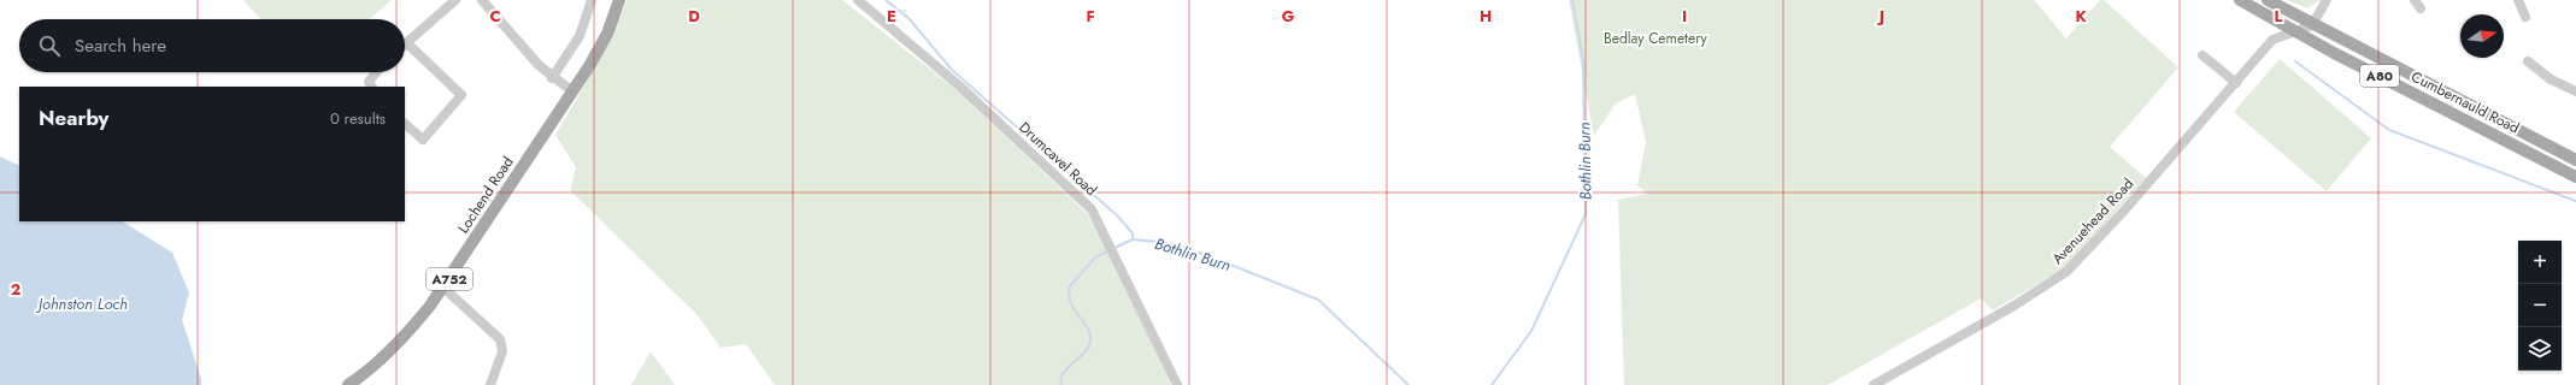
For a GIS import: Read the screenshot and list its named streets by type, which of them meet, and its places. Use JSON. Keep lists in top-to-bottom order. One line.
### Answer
{"streets":{"main road":["A80","Cumbernauld Road","Lochend Road","A752"],"street":["Drumcavel Road","Avenuehead Road"]},"crossings":[["Cumbernauld Road","Avenuehead Road"]],"water":["Bothlin Burn","Johnston Loch"],"parks":["Bedlay Cemetery"],"north":"right","page":{"search":"Search here","heading":["Nearby","0 results"],"map_buttons":["+","−"]},"grid":{"columns":["C","D","E","F","G","H","I","J","K","L"],"rows":["2"]}}
